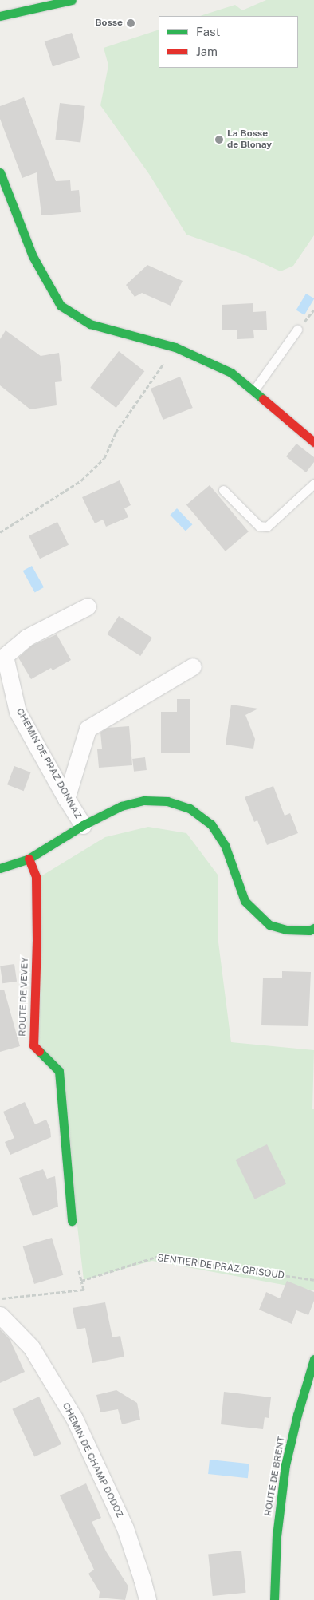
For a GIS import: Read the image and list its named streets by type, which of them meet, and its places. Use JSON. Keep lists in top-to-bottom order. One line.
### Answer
{"streets":{"street":["CHEMIN DE PRAZ DONNAZ","ROUTE DE VEVEY","CHEMIN DE CHAMP DODOZ","ROUTE DE BRENT"],"path":["SENTIER DE PRAZ GRISOUD"]},"places":["Bosse","La Bosse de Blonay"],"legend":["Fast","Jam"]}
